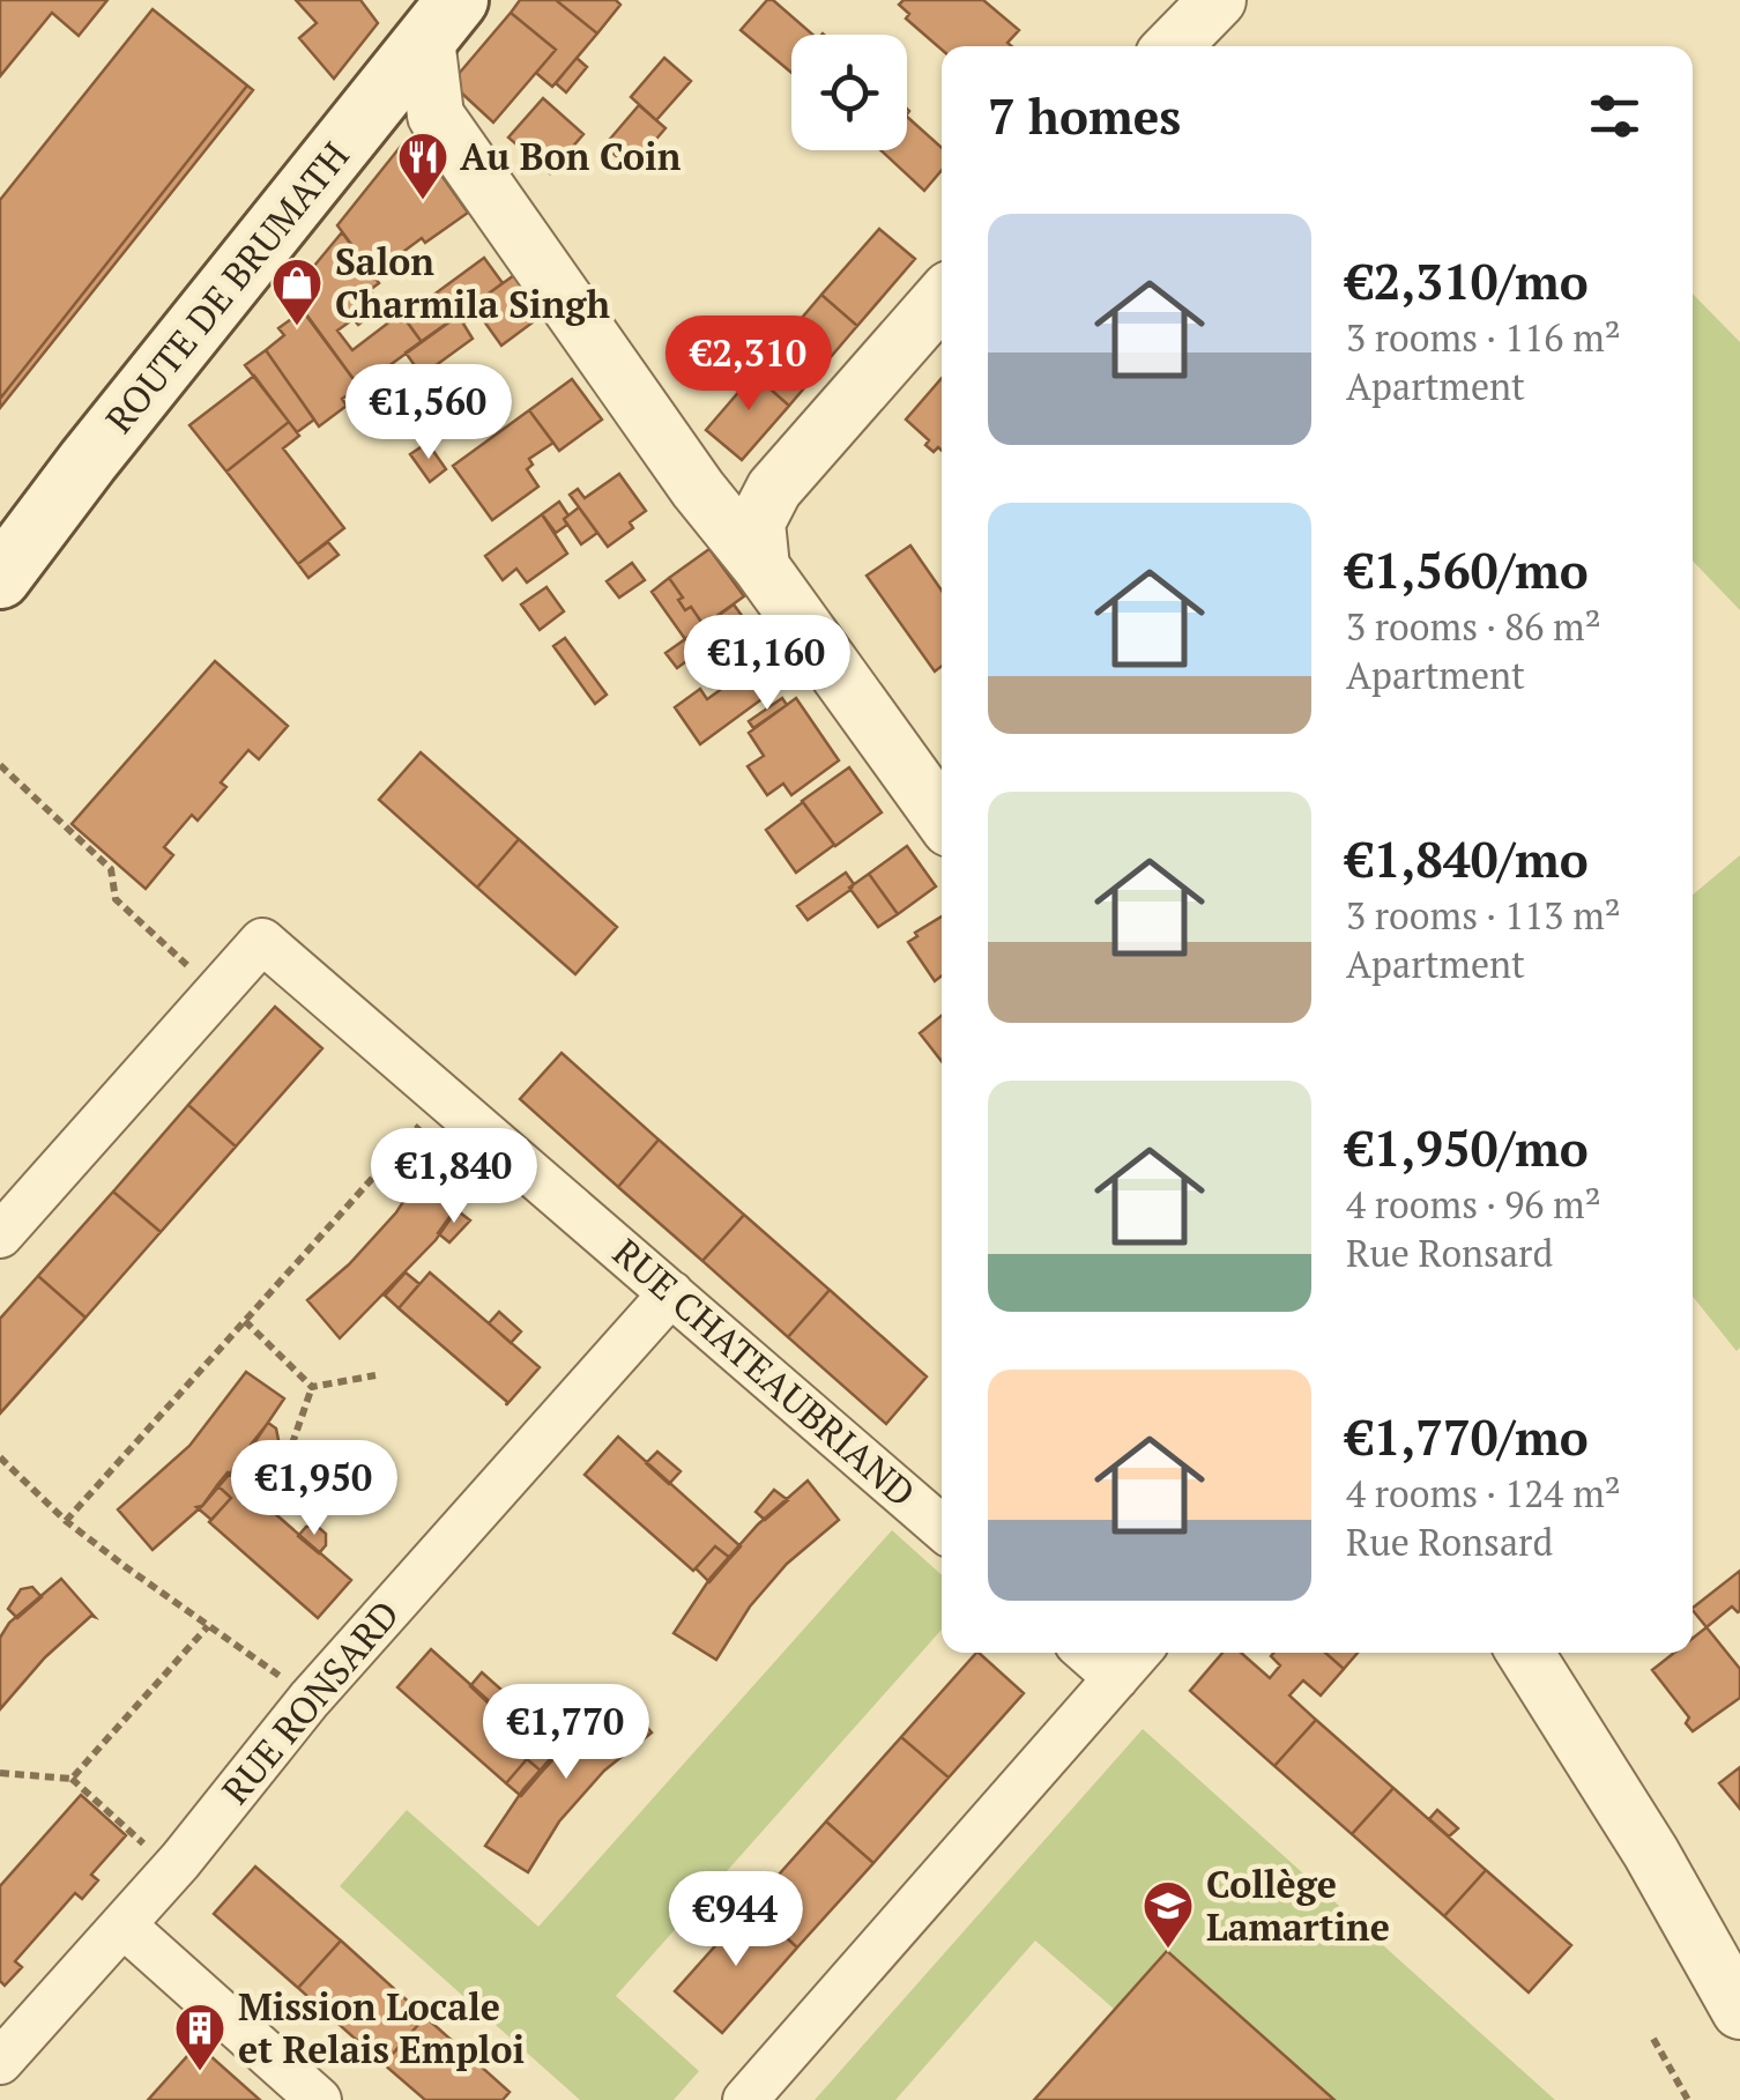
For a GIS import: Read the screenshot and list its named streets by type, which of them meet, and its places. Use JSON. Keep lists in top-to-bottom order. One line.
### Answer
{"streets":{"main road":["ROUTE DE BRUMATH"],"street":["RUE CHATEAUBRIAND","RUE RONSARD"]},"crossings":[["RUE CHATEAUBRIAND","RUE RONSARD"]],"places":{"restaurant":["Au Bon Coin"],"shop":["Salon Charmila Singh"],"school or university":["Collège Lamartine"],"building":["Mission Locale et Relais Emploi"]},"page":{"heading":"7 homes","list":[{"name":"€2,310/mo","note":"3 rooms · 116 m² · Apartment"},{"name":"€1,560/mo","note":"3 rooms · 86 m² · Apartment"},{"name":"€1,840/mo","note":"3 rooms · 113 m² · Apartment"},{"name":"€1,950/mo","note":"4 rooms · 96 m² · Rue Ronsard"},{"name":"€1,770/mo","note":"4 rooms · 124 m² · Rue Ronsard"}],"price":["€2,310","€1,560","€1,160","€1,840","€1,950","€1,770","€944"]}}
